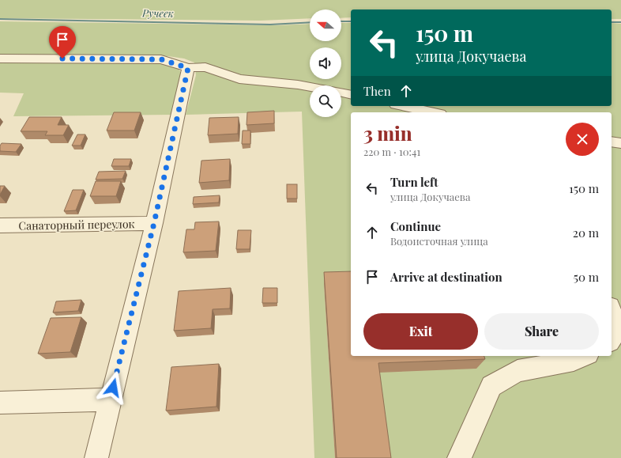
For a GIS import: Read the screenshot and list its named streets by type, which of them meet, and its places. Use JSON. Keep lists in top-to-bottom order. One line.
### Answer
{"streets":{"street":["Санаторный переулок"]},"water":["Ручеек"],"north":"left","page":{"turn":["150 m","улица Докучаева"],"then":"Then","heading":["3 min","220 m · 10:41"],"list":[{"name":"Turn left","note":"улица Докучаева","value":"150 m"},{"name":"Continue","note":"Водоисточная улица","value":"20 m"},{"name":"Arrive at destination","value":"50 m"}],"buttons":["Exit","Share"]}}
